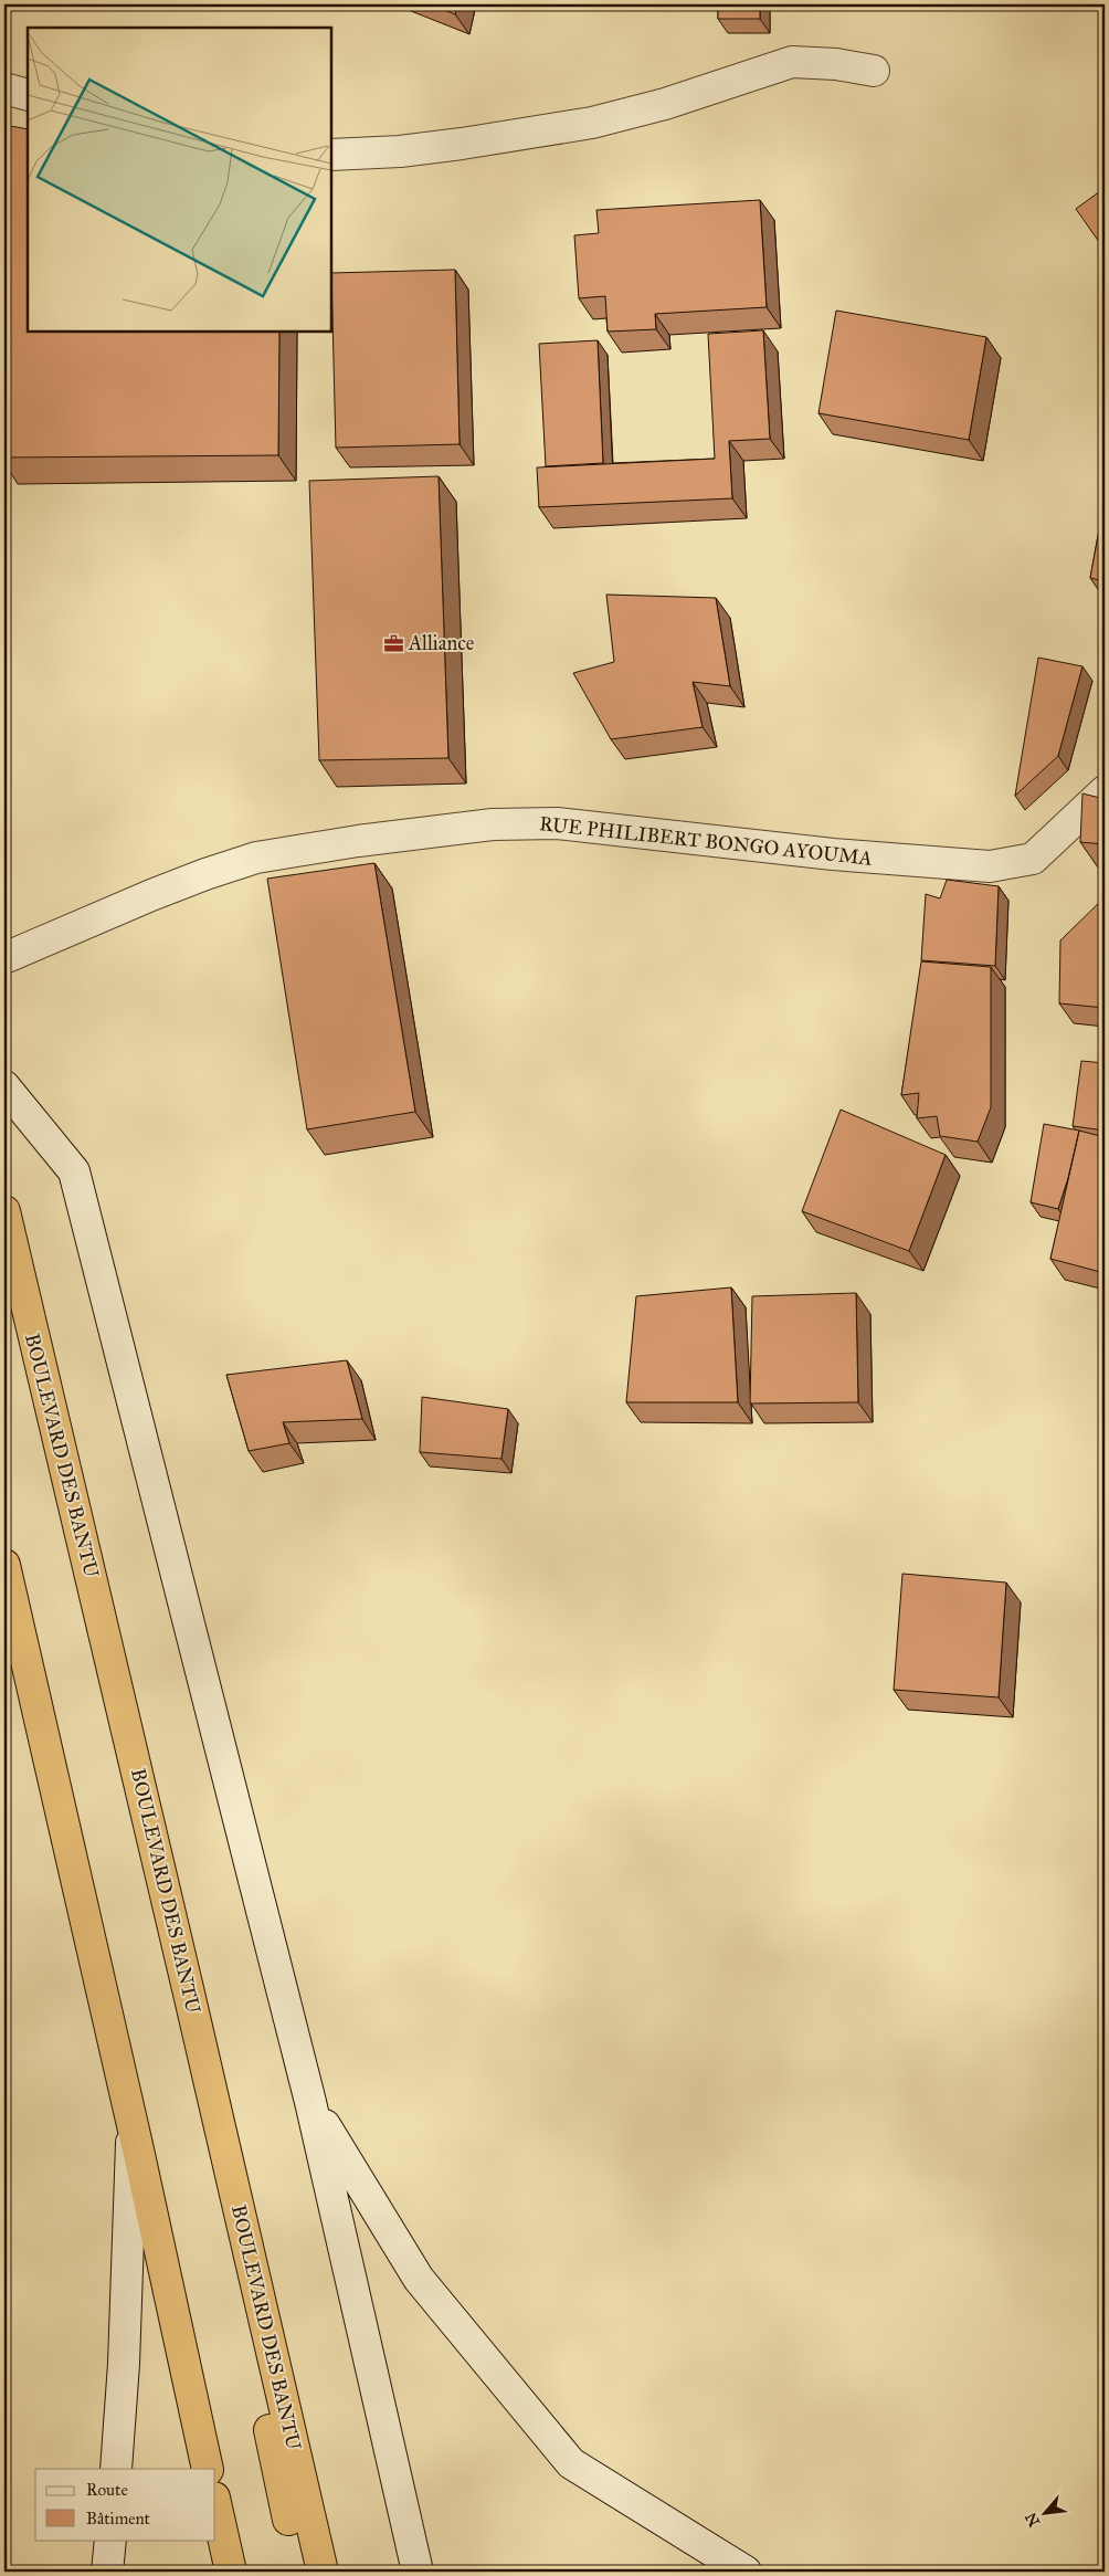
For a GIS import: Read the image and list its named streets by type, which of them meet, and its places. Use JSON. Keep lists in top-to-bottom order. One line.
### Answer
{"streets":{"highway":["BOULEVARD DES BANTU"],"main road":["RUE PHILIBERT BONGO AYOUMA"]},"places":{"office":["Alliance"]},"legend":["Route","Bâtiment"],"north":"bottom left"}
